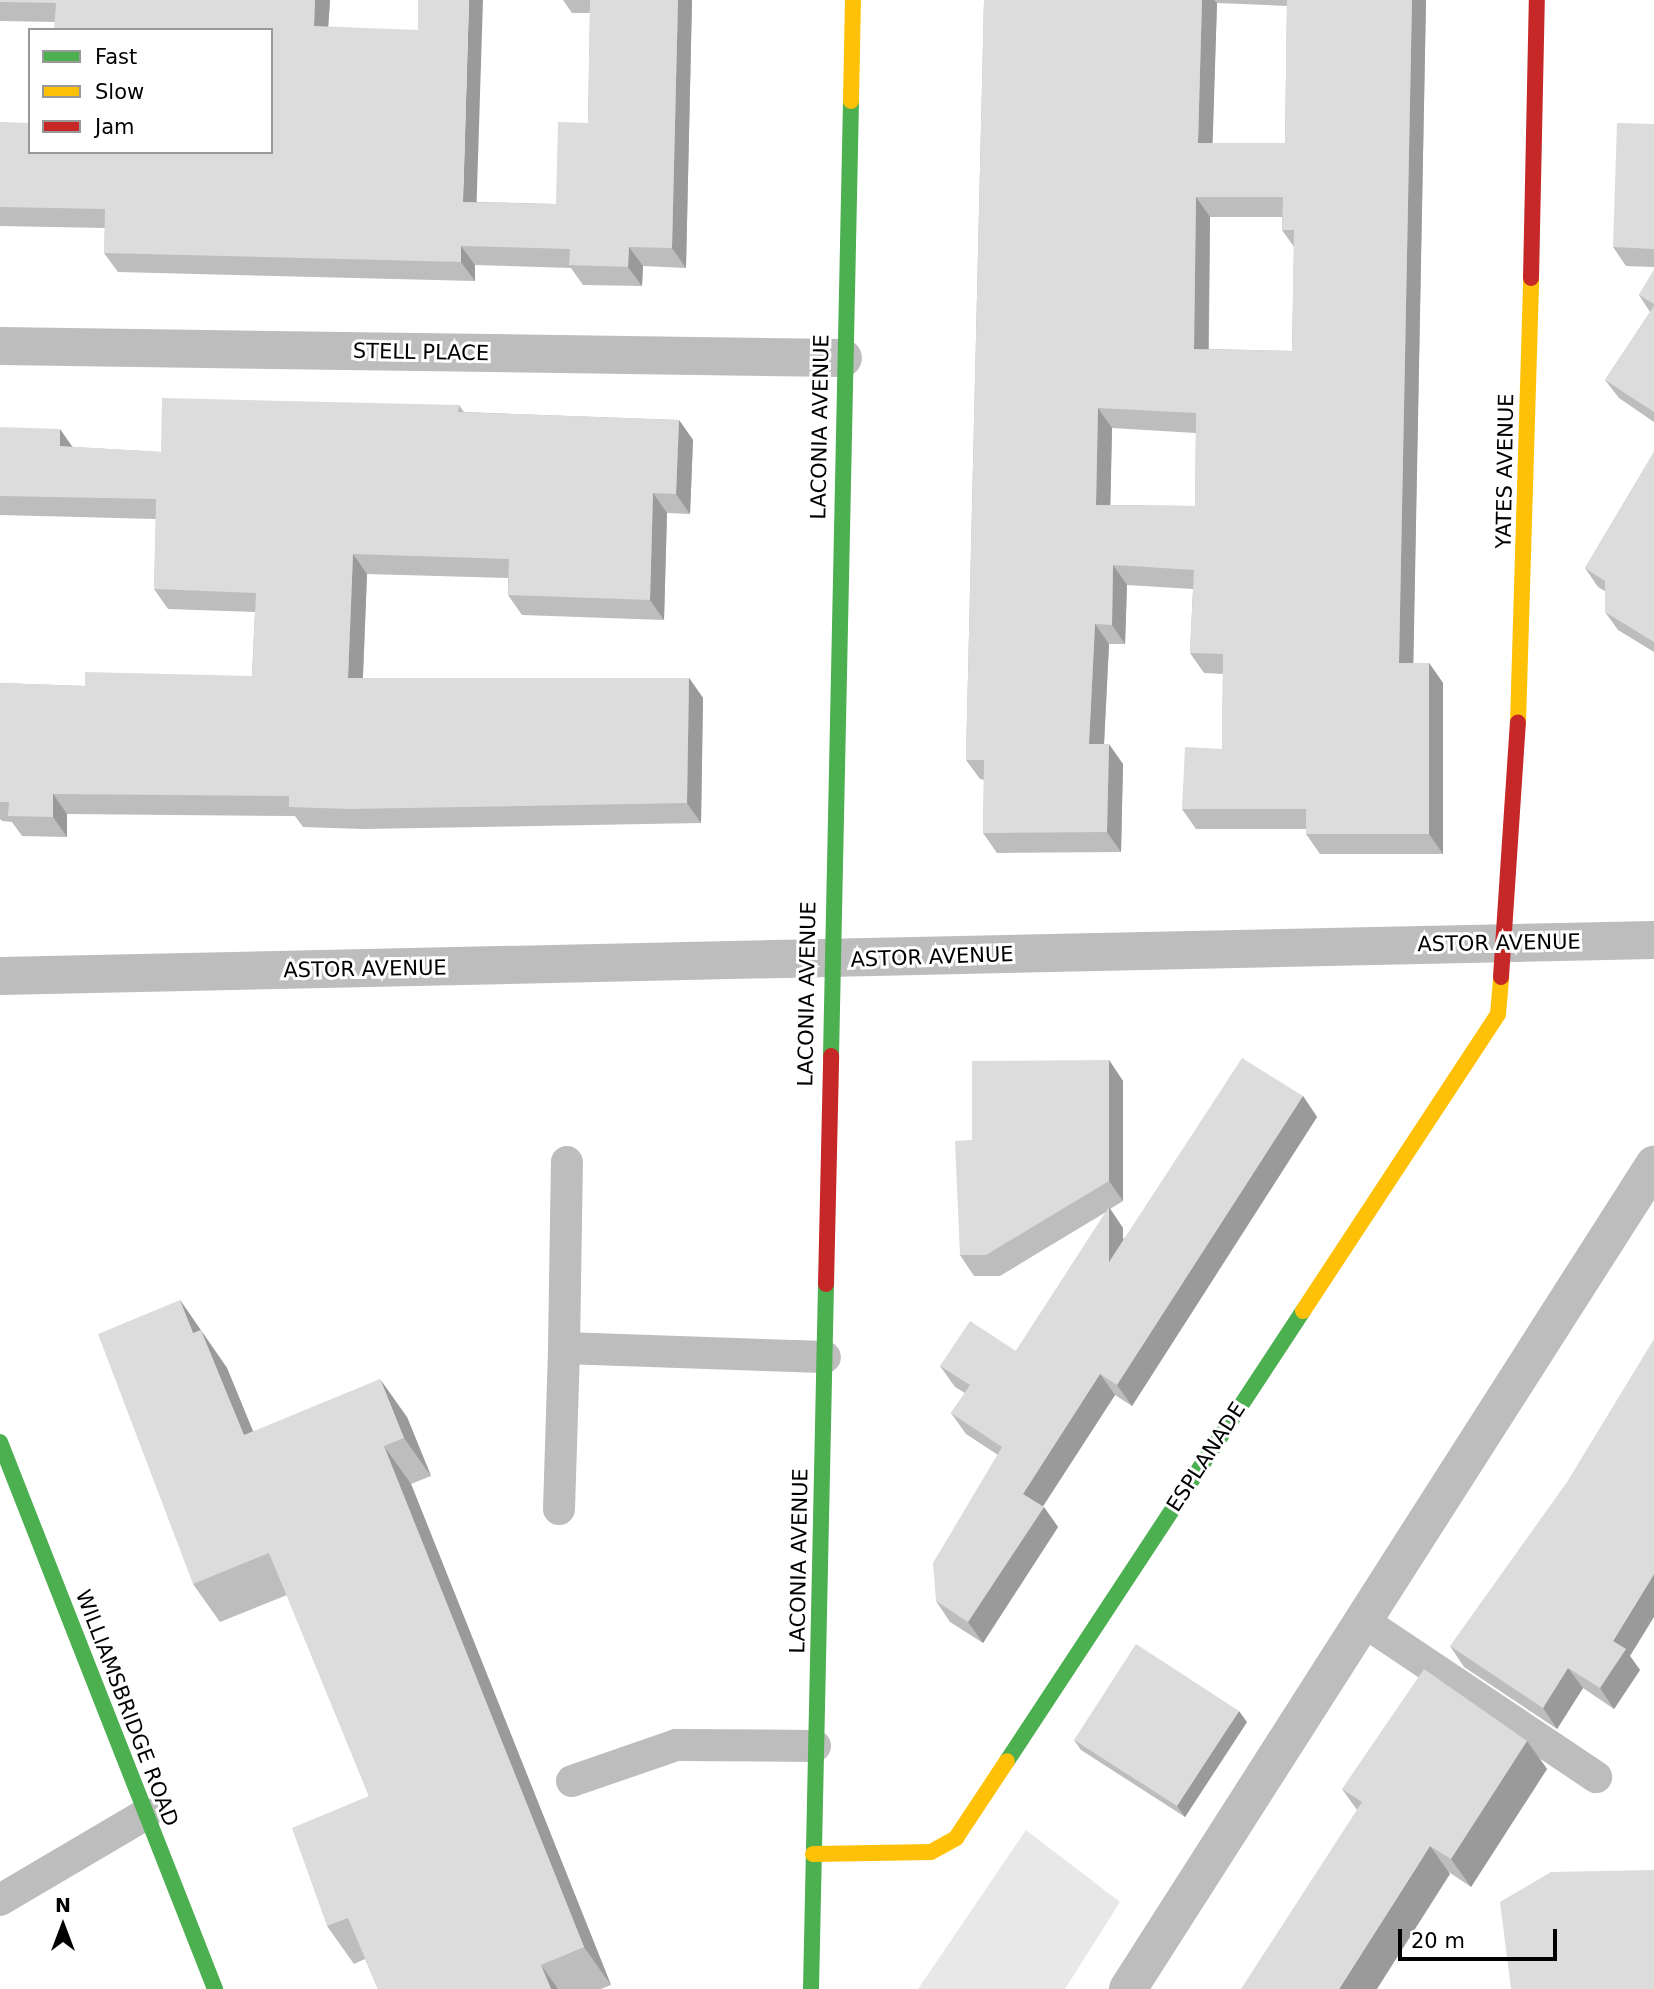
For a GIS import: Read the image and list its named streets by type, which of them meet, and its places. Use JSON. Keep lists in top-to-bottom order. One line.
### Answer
{"streets":{"street":["STELL PLACE","LACONIA AVENUE","YATES AVENUE","ASTOR AVENUE","ESPLANADE","WILLIAMSBRIDGE ROAD"]},"crossings":[["STELL PLACE","LACONIA AVENUE"],["LACONIA AVENUE","ASTOR AVENUE"],["LACONIA AVENUE","ESPLANADE"],["YATES AVENUE","ASTOR AVENUE"],["YATES AVENUE","ESPLANADE"],["ASTOR AVENUE","ESPLANADE"]],"legend":["Fast","Slow","Jam"],"scale_bar":"20 m","north":"top"}
